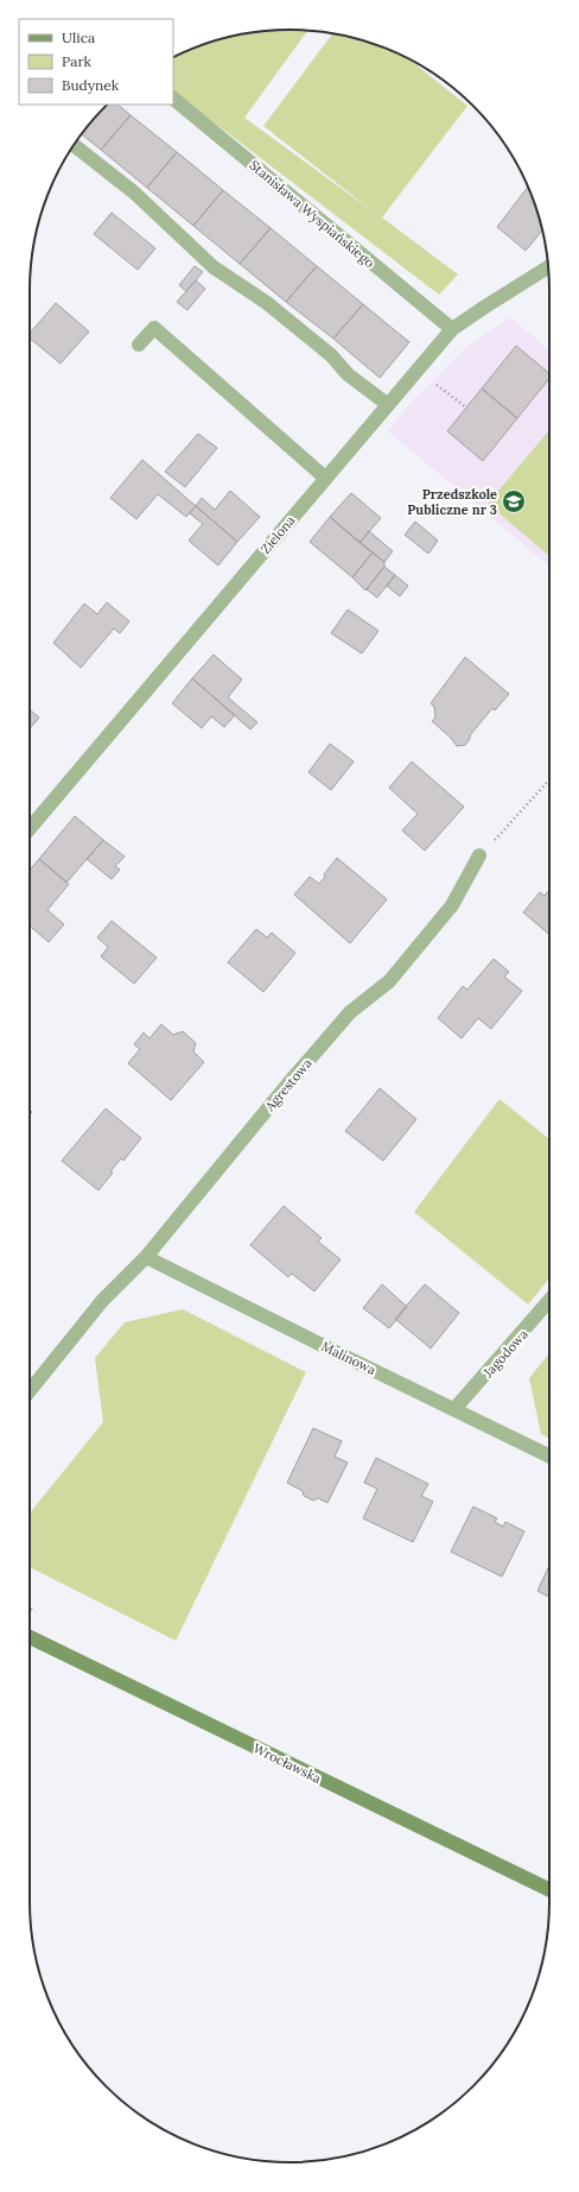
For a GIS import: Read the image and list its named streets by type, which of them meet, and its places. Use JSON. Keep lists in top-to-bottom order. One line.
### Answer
{"streets":{"street":["Stanisława Wyspiańskiego","Zielona","Agrestowa","Jagodowa","Malinowa","Wrocławska"]},"crossings":[["Stanisława Wyspiańskiego","Zielona"],["Agrestowa","Malinowa"],["Jagodowa","Malinowa"]],"places":{"school or university":["Przedszkole Publiczne nr 3"]},"legend":["Ulica","Park","Budynek"]}
